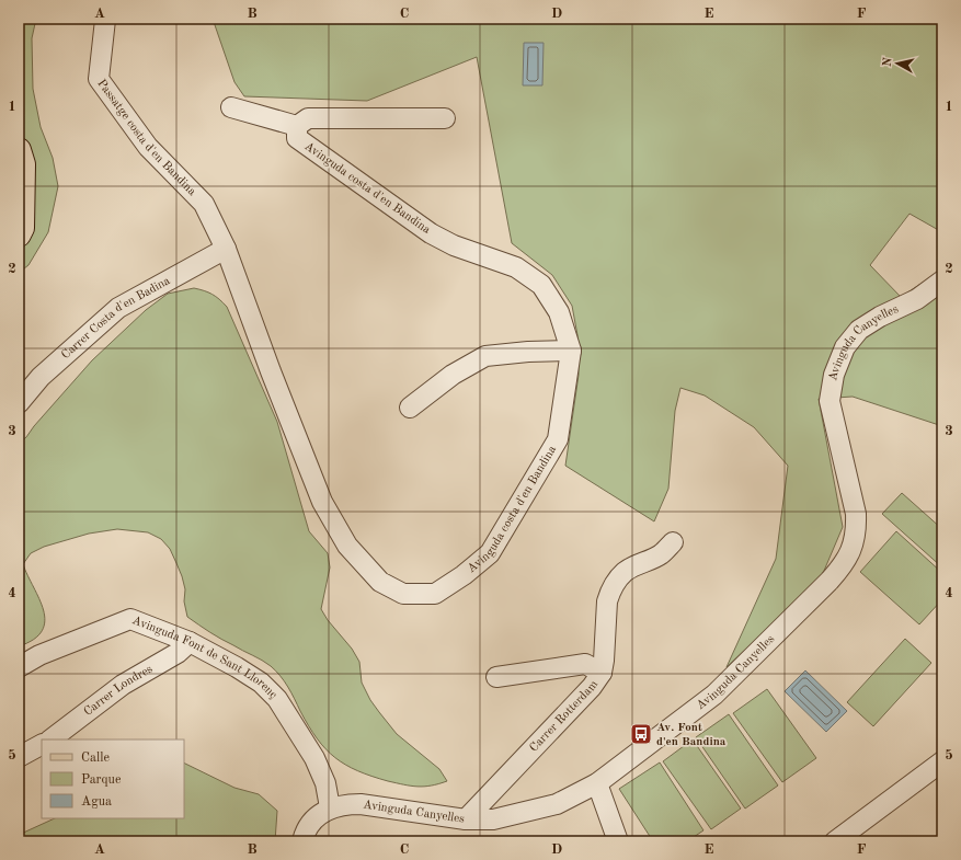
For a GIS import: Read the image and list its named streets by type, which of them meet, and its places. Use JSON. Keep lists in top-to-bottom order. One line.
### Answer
{"streets":{"street":["Passatge costa d'en Bandina","Avinguda costa d'en Bandina","Carrer Costa d'en Badina","Avinguda Canyelles","Avinguda Font de Sant Llorenç","Carrer Londres","Carrer Rotterdam"]},"crossings":[["Passatge costa d'en Bandina","Avinguda costa d'en Bandina"],["Passatge costa d'en Bandina","Carrer Costa d'en Badina"],["Avinguda costa d'en Bandina","Carrer Costa d'en Badina"],["Avinguda Canyelles","Avinguda Font de Sant Llorenç"],["Avinguda Canyelles","Carrer Rotterdam"],["Avinguda Font de Sant Llorenç","Carrer Londres"]],"places":{"bus stop":["Av. Font d'en Bandina"]},"legend":["Calle","Parque","Agua"],"north":"left","grid":{"columns":["A","B","C","D","E","F"],"rows":["1","2","3","4","5"]}}
